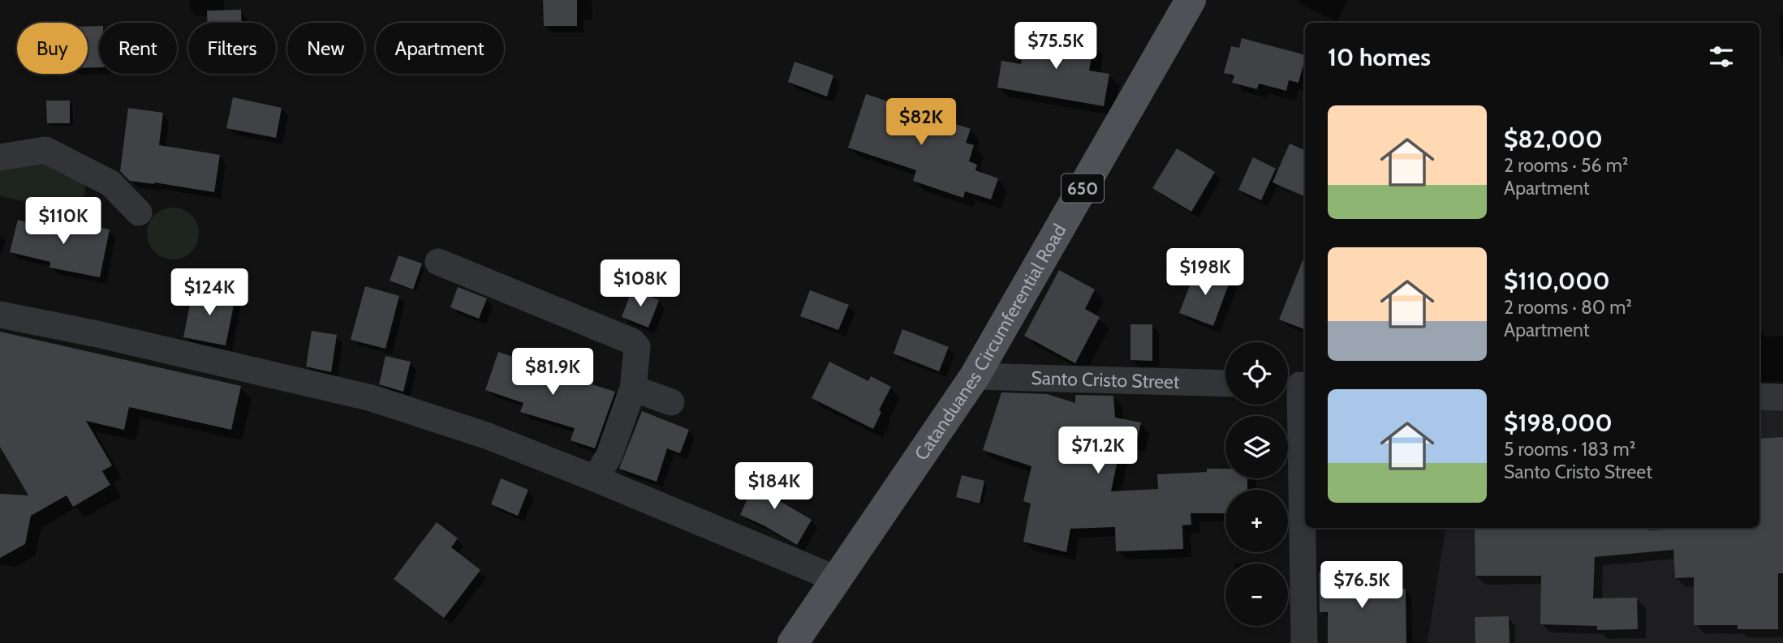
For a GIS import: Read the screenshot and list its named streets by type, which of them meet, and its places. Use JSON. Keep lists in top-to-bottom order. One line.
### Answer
{"streets":{"main road":["650","Catanduanes Circumferential Road"],"street":["Santo Cristo Street"]},"crossings":[["Catanduanes Circumferential Road","Santo Cristo Street"]],"page":{"price":["$75.5K","$82K","$110K","$198K","$108K","$124K","$81.9K","$71.2K","$184K","$76.5K"],"chip":["Buy","Rent","Filters","New","Apartment"],"heading":"10 homes","list":[{"name":"$82,000","note":"2 rooms · 56 m² · Apartment"},{"name":"$110,000","note":"2 rooms · 80 m² · Apartment"},{"name":"$198,000","note":"5 rooms · 183 m² · Santo Cristo Street"}],"map_buttons":["+","−"]}}
